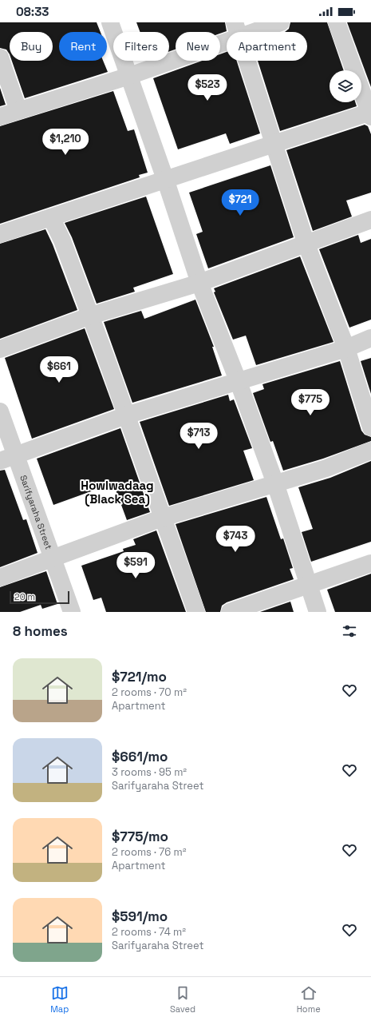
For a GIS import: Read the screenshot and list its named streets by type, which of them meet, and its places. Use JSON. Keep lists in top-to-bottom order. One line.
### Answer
{"streets":{"street":["Sarifyaraha Street"]},"districts":["Howlwadaag (Black Sea)"],"scale_bar":"20 m","page":{"status":"08:33","chip":["Buy","Rent","Filters","New","Apartment"],"price":["$523","$1,210","$721","$661","$775","$713","$743","$591"],"scale":"20 m","heading":"8 homes","list":[{"name":"$721/mo","note":"2 rooms · 70 m² · Apartment"},{"name":"$661/mo","note":"3 rooms · 95 m² · Sarifyaraha Street"},{"name":"$775/mo","note":"2 rooms · 76 m² · Apartment"},{"name":"$591/mo","note":"2 rooms · 74 m² · Sarifyaraha Street"}],"tabs":["Map","Saved","Home"]}}
